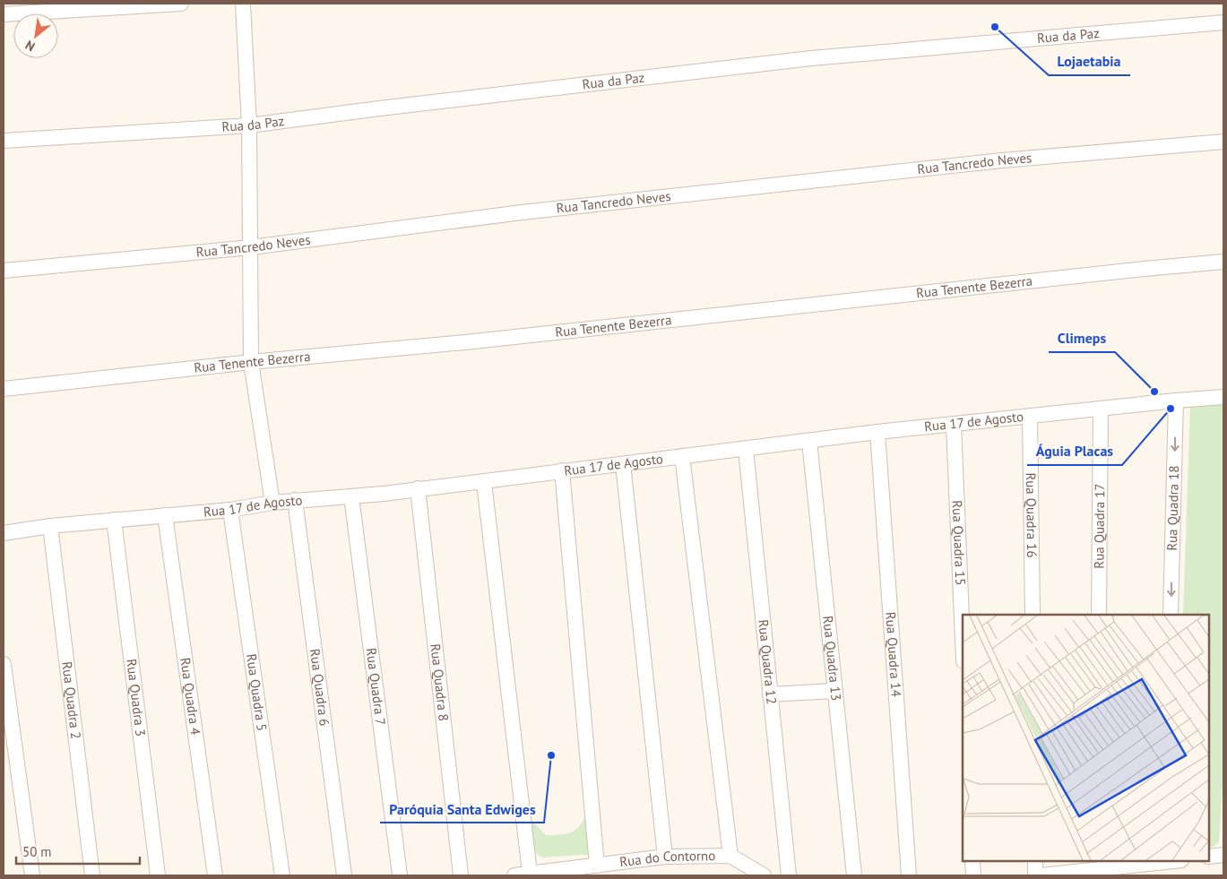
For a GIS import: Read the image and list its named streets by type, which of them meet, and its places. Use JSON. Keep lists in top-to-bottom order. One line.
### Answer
{"streets":{"street":["Rua da Paz","Rua Tancredo Neves","Rua Tenente Bezerra","Rua 17 de Agosto","Rua Quadra 18","Rua Quadra 16","Rua Quadra 17","Rua Quadra 15","Rua Quadra 14","Rua Quadra 13","Rua Quadra 12","Rua Quadra 8","Rua Quadra 7","Rua Quadra 6","Rua Quadra 5","Rua Quadra 4","Rua Quadra 3","Rua Quadra 2","Rua do Contorno"]},"crossings":[["Rua 17 de Agosto","Rua Quadra 18"],["Rua 17 de Agosto","Rua Quadra 16"],["Rua 17 de Agosto","Rua Quadra 17"],["Rua 17 de Agosto","Rua Quadra 15"],["Rua 17 de Agosto","Rua Quadra 14"],["Rua 17 de Agosto","Rua Quadra 13"],["Rua 17 de Agosto","Rua Quadra 12"],["Rua 17 de Agosto","Rua Quadra 8"],["Rua 17 de Agosto","Rua Quadra 7"],["Rua 17 de Agosto","Rua Quadra 6"],["Rua 17 de Agosto","Rua Quadra 5"],["Rua 17 de Agosto","Rua Quadra 4"],["Rua 17 de Agosto","Rua Quadra 3"],["Rua 17 de Agosto","Rua Quadra 2"]],"one_way":["Rua Quadra 18"],"places":["Lojaetabia","Climeps","Águia Placas","Paróquia Santa Edwiges"],"scale_bar":"50 m","north":"bottom left"}
